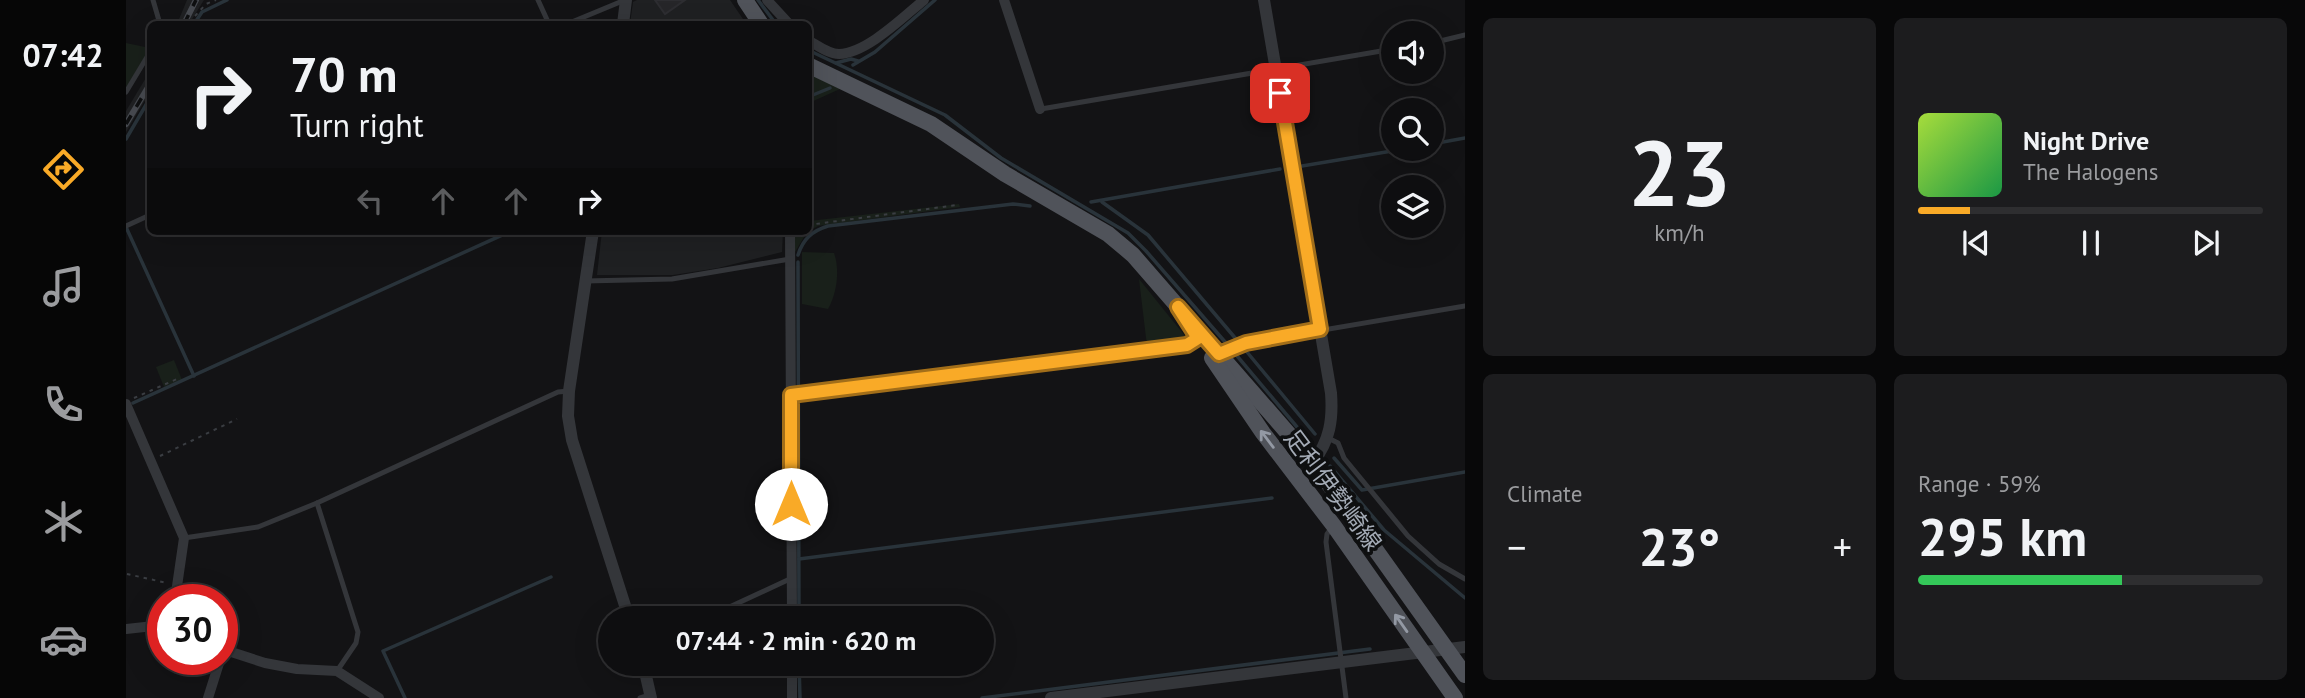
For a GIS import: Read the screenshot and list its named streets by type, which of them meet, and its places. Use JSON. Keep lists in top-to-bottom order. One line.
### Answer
{"streets":{"main road":["足利伊勢崎線"]},"page":{"tabs":"07:42","tile":[["23","km/h"],"Climate",["Range · 59%","295 km"]],"turn":["70 m","Turn right"],"song":["Night Drive","The Halogens"],"heat":["−","23°","+"],"limit":"30","trip":"07:44 · 2 min · 620 m"}}
